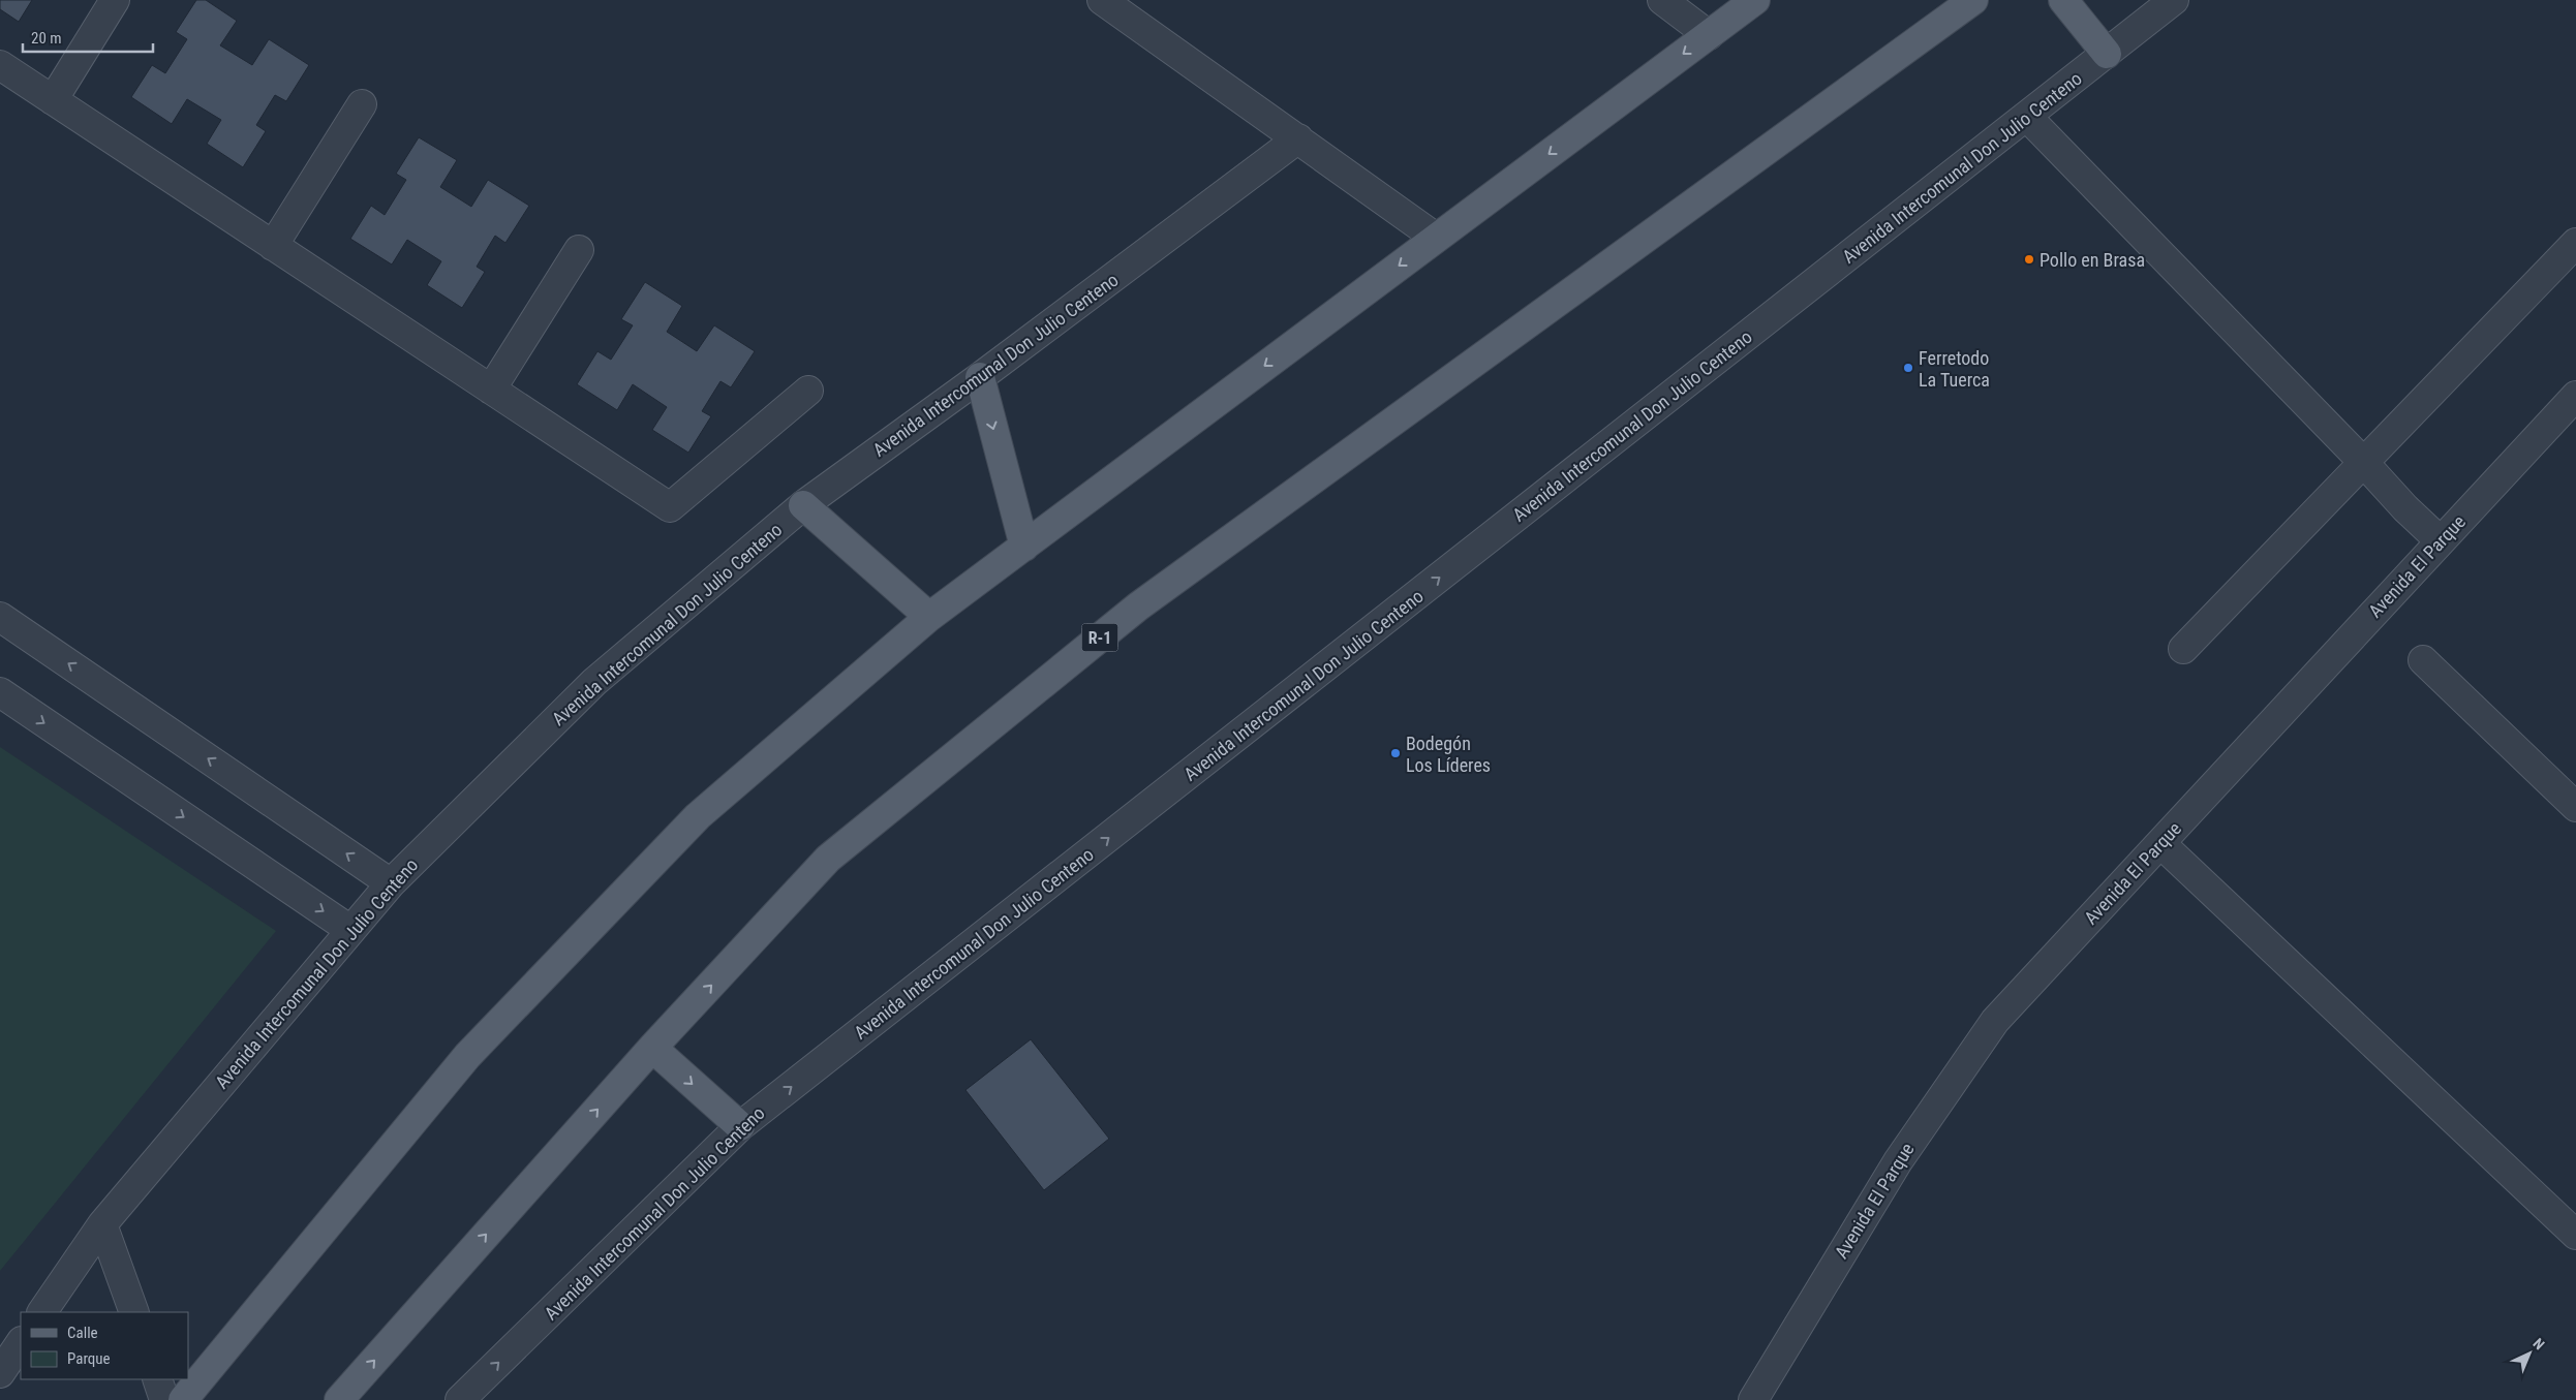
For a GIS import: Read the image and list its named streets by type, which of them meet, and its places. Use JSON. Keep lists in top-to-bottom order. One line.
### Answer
{"streets":{"main road":["R-1"],"street":["Avenida Intercomunal Don Julio Centeno","Avenida El Parque"]},"one_way":["Avenida Intercomunal Don Julio Centeno"],"places":["Pollo en Brasa","Ferretodo La Tuerca","Bodegón Los Líderes"],"legend":["Calle","Parque"],"scale_bar":"20 m","north":"top right"}
